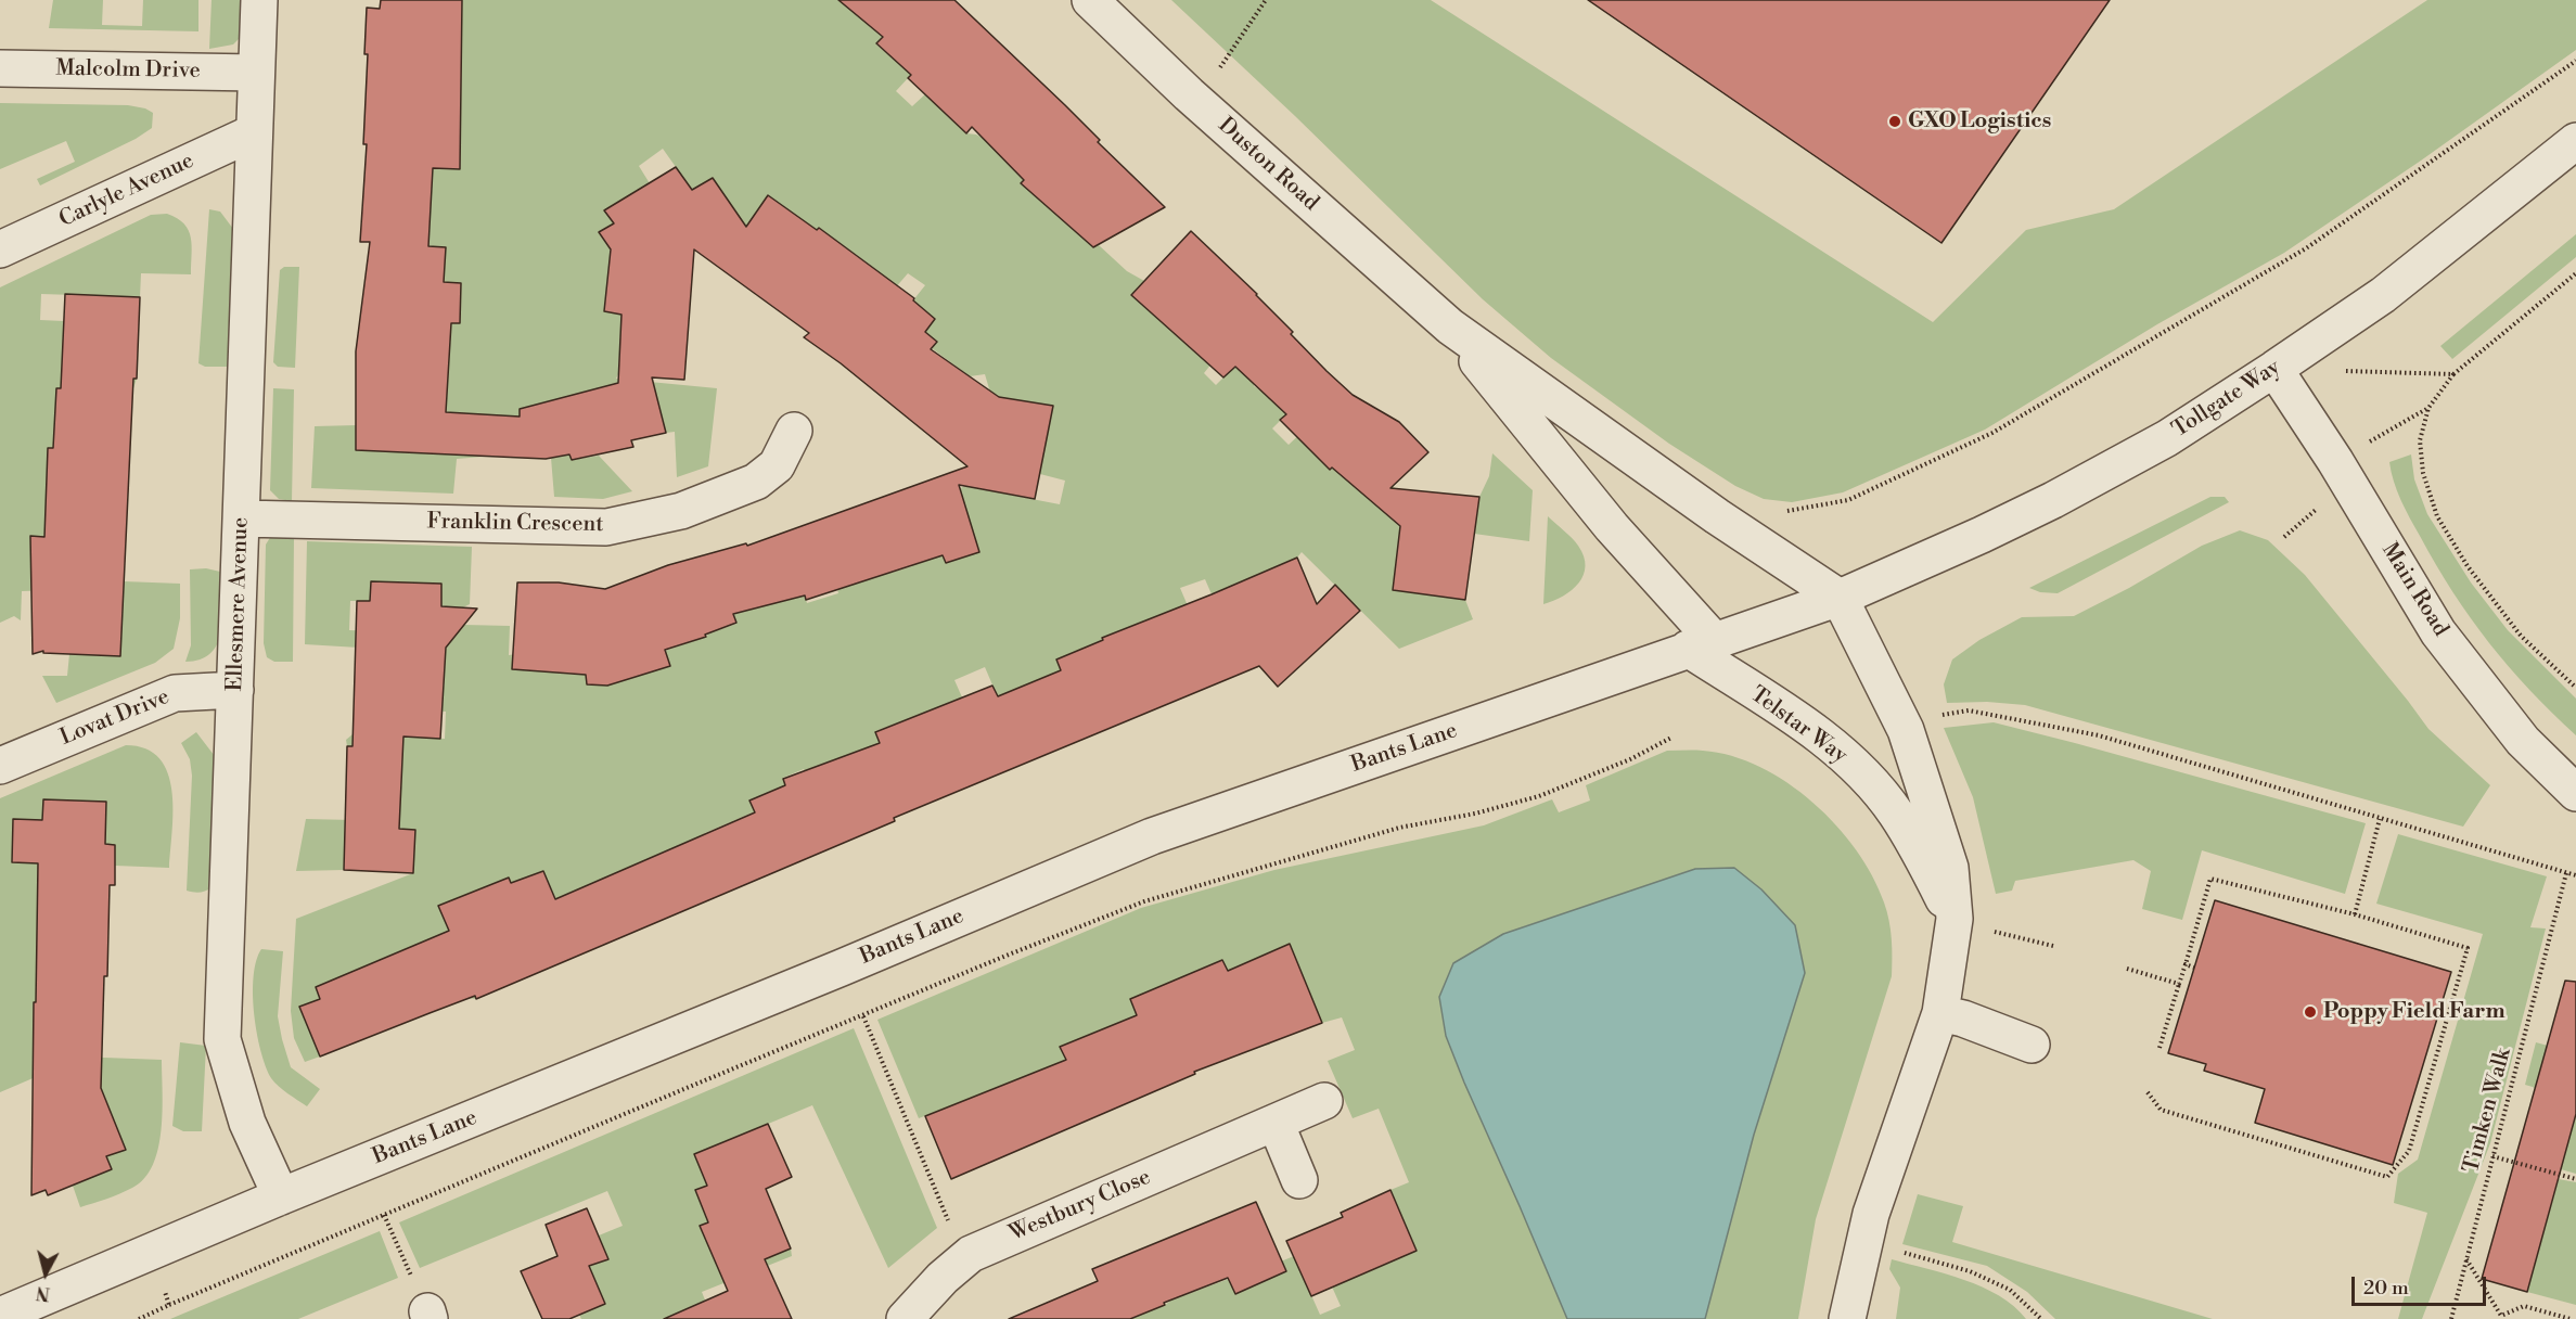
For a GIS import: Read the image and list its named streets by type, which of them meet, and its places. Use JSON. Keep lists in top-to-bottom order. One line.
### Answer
{"streets":{"street":["Malcolm Drive","Duston Road","Carlyle Avenue","Tollgate Way","Franklin Crescent","Main Road","Ellesmere Avenue","Lovat Drive","Telstar Way","Bants Lane","Westbury Close"],"path":["Timken Walk"]},"crossings":[["Malcolm Drive","Ellesmere Avenue"],["Duston Road","Telstar Way"],["Carlyle Avenue","Ellesmere Avenue"],["Tollgate Way","Main Road"],["Tollgate Way","Bants Lane"],["Franklin Crescent","Ellesmere Avenue"],["Ellesmere Avenue","Lovat Drive"],["Ellesmere Avenue","Bants Lane"],["Telstar Way","Bants Lane"]],"places":["GXO Logistics","Poppy Field Farm"],"scale_bar":"20 m","north":"bottom"}
